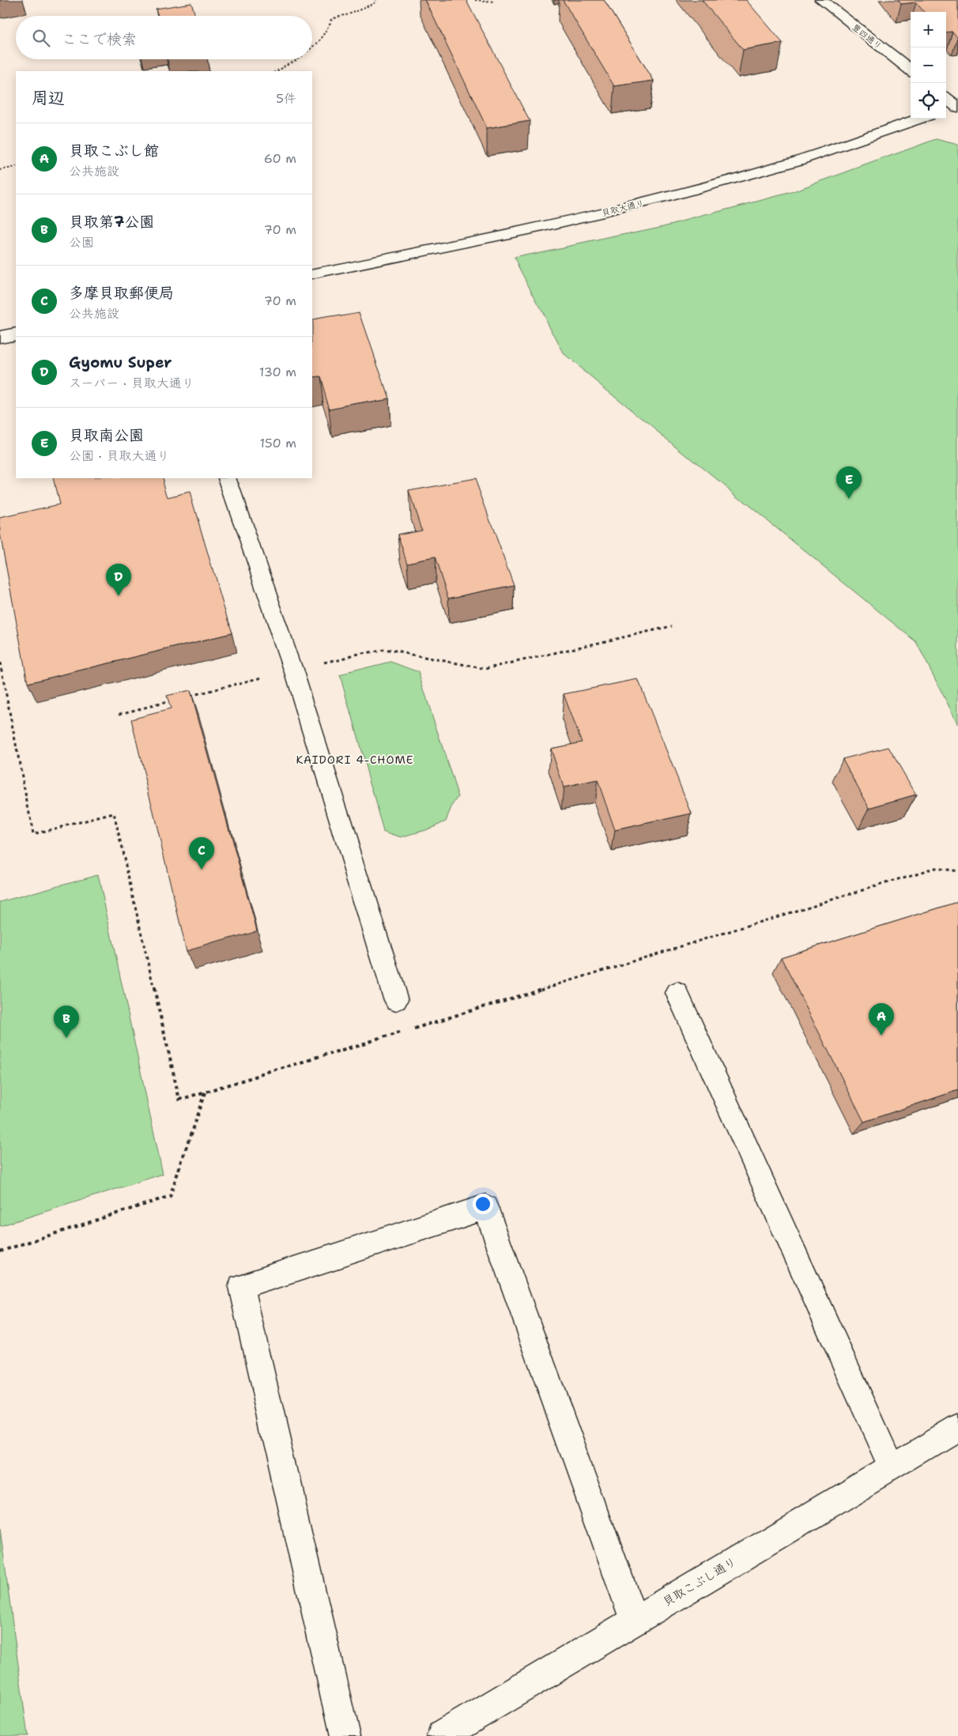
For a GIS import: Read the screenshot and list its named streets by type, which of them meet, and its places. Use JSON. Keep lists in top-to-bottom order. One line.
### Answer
{"streets":{"street":["豊四通り","貝取大通り","貝取こぶし通り"]},"districts":["KAIDORI 4-CHOME"],"page":{"map_buttons":["+","−"],"search":"ここで検索","heading":["周辺","5件"],"list":[{"mark":"A","name":"貝取こぶし館","note":"公共施設","value":"60 m"},{"mark":"B","name":"貝取第7公園","note":"公園","value":"70 m"},{"mark":"C","name":"多摩貝取郵便局","note":"公共施設","value":"70 m"},{"mark":"D","name":"Gyomu Super","note":"スーパー · 貝取大通り","value":"130 m"},{"mark":"E","name":"貝取南公園","note":"公園 · 貝取大通り","value":"150 m"}],"pins":["E","D","C","A","B"]}}
